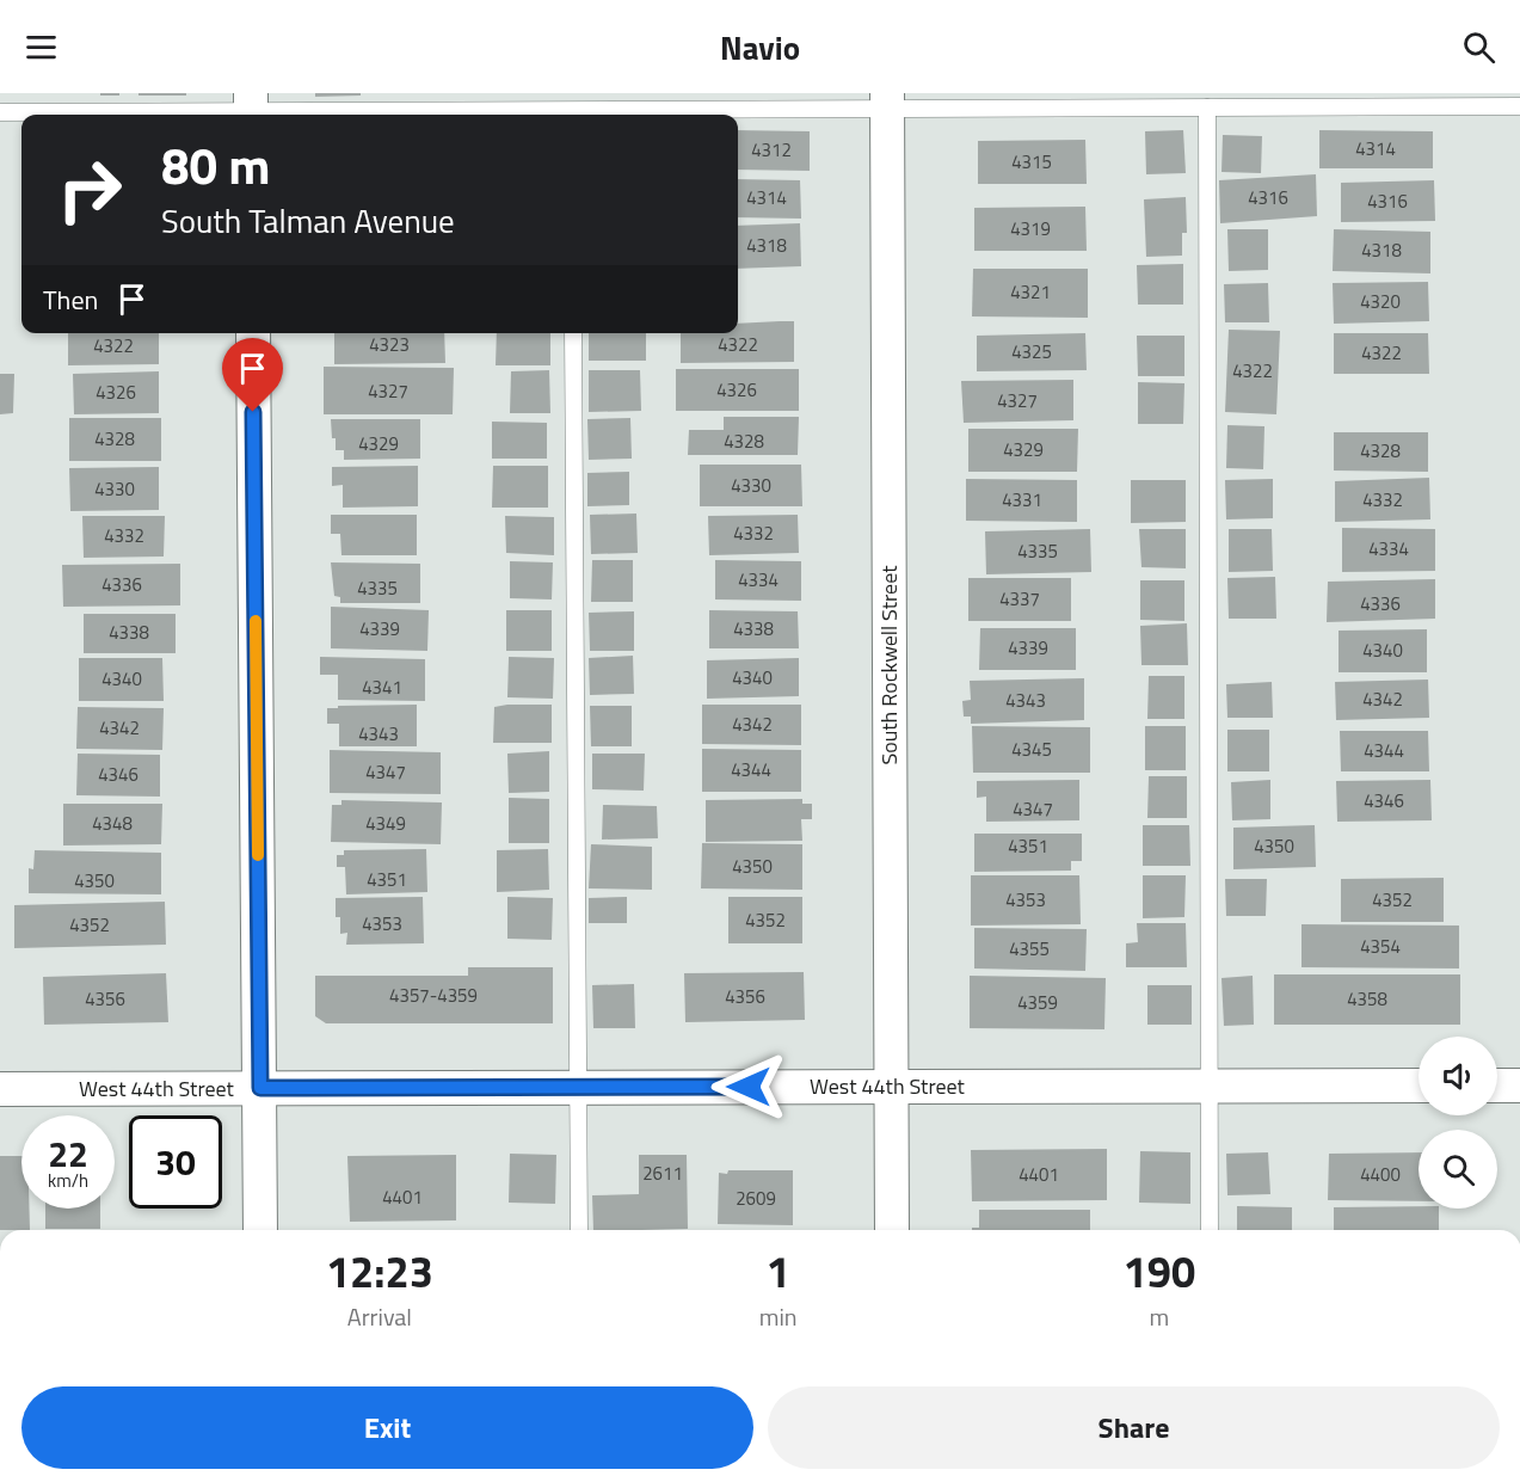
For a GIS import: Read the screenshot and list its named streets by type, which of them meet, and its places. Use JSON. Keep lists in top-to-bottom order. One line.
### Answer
{"streets":{"street":["South Rockwell Street","West 44th Street"]},"crossings":[["South Rockwell Street","West 44th Street"]],"house_numbers":["4314","4312","4315","4314","4316","4316","4319","4318","4318","4321","4320","4323","4322","4322","4325","4322","4322","4326","4327","4326","4327","4328","4328","4329","4329","4328","4330","4330","4331","4332","4332","4332","4334","4335","4334","4336","4335","4337","4336","4339","4338","4338","4339","4340","4340","4340","4341","4342","4343","4342","4342","4343","4345","4344","4344","4347","4346","4346","4347","4348","4349","4351","4350","4350","4351","4350","4353","4352","4352","4353","4352","4354","4355","4357-4359","4356","4356","4358","4359","2611","4401","4400","4401","2609"],"page":{"header":"Navio","turn":["80 m","South Talman Avenue"],"then":"Then","speed":"22 km/h","limit":"30","eta":["12:23","Arrival","1","min","190","m"],"buttons":["Exit","Share"]}}
